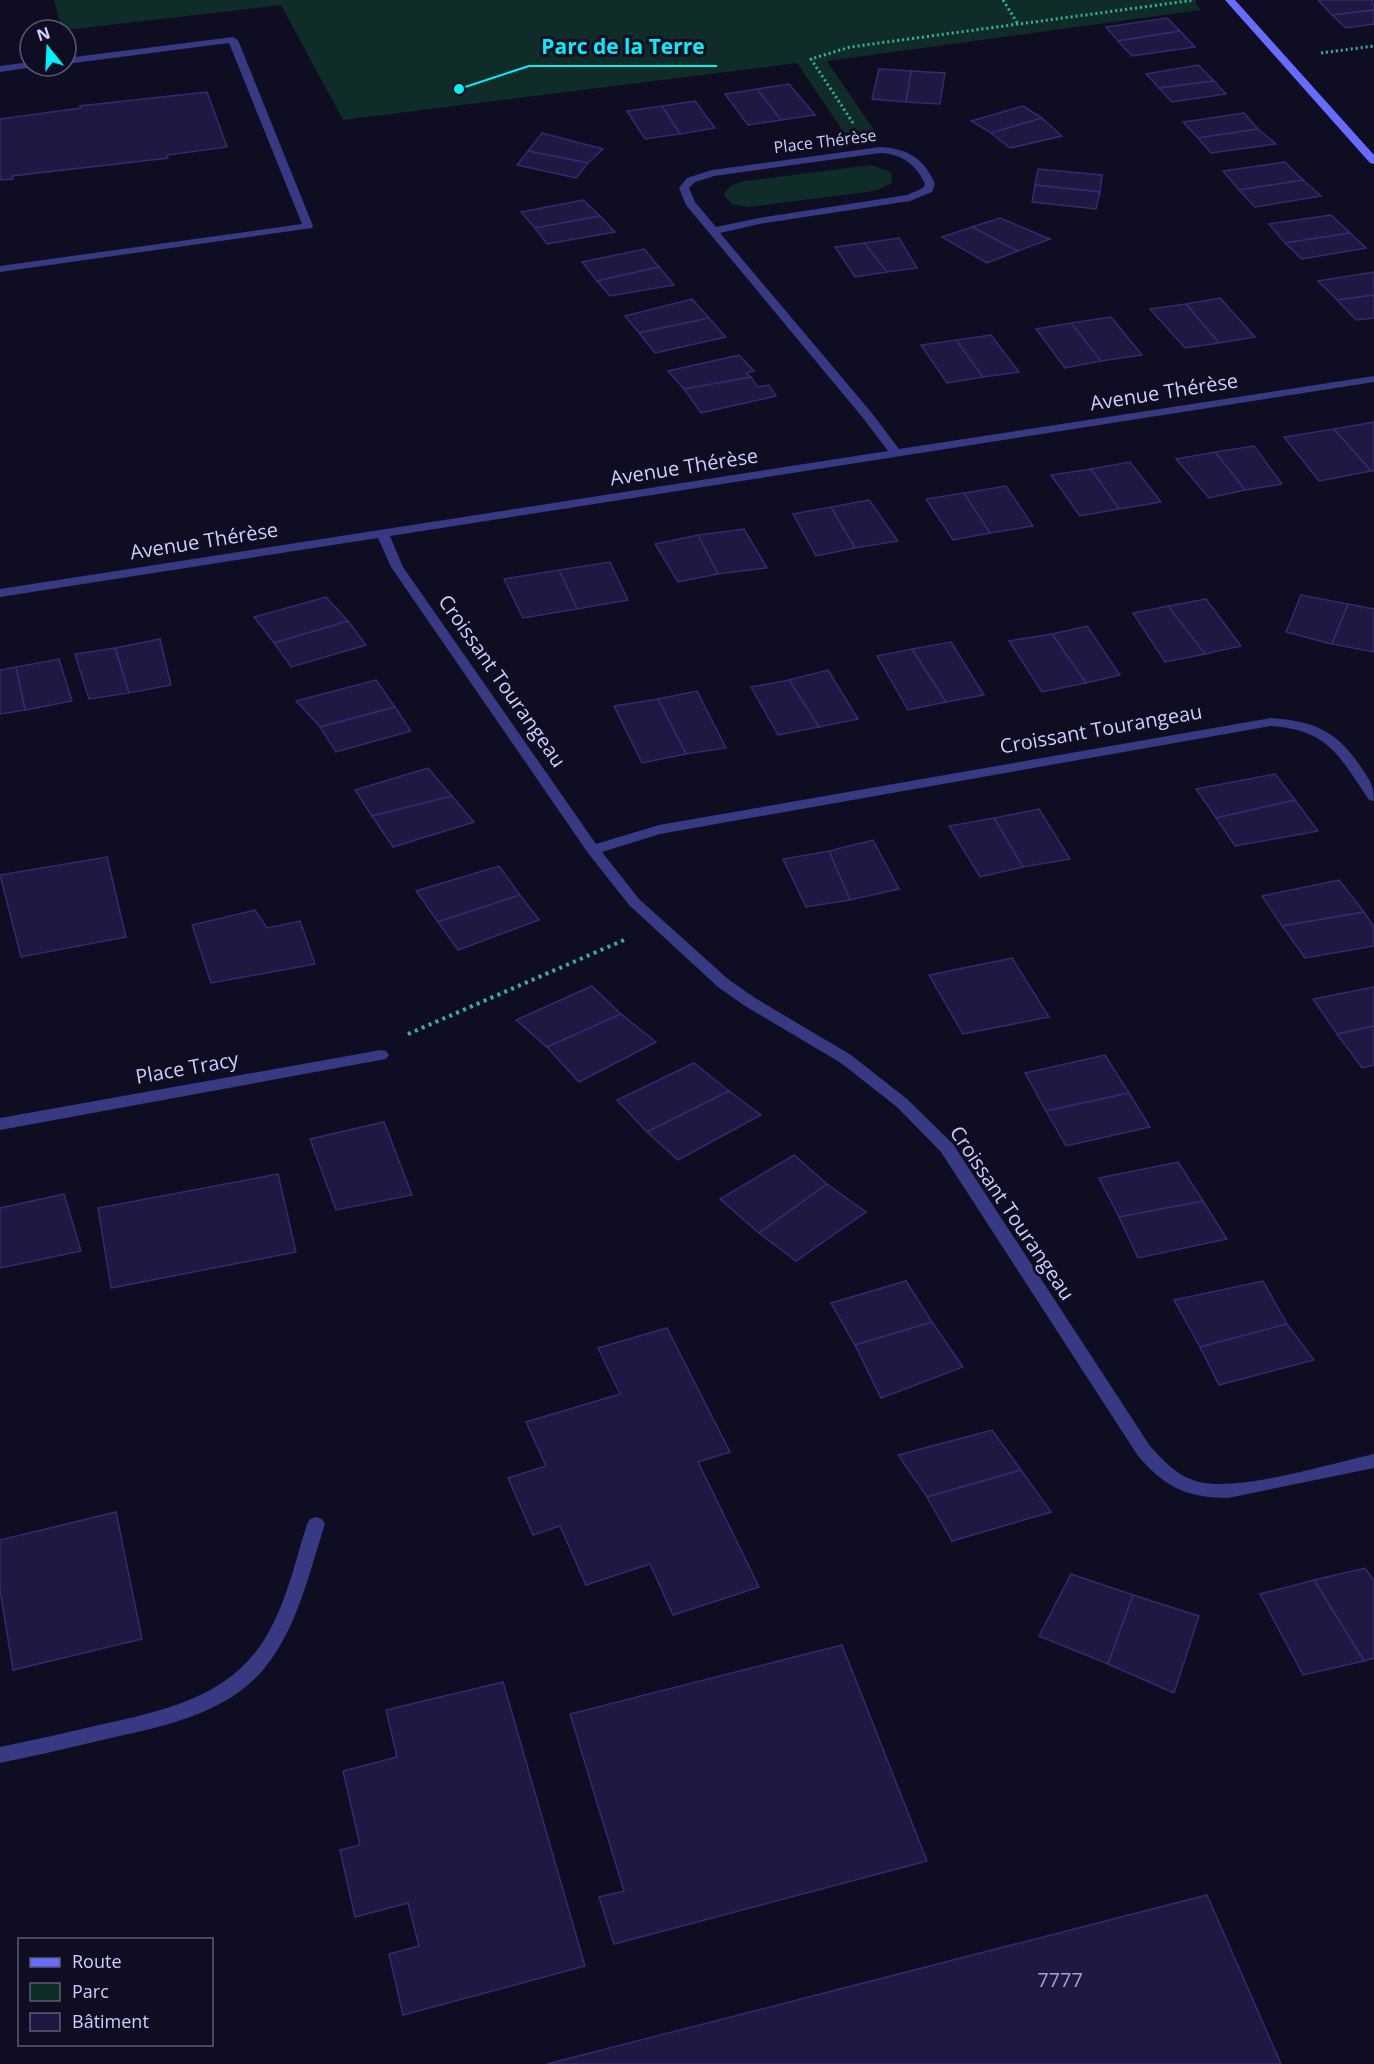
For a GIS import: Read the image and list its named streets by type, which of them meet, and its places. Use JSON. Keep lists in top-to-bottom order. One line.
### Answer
{"streets":{"street":["Place Thérèse","Avenue Thérèse","Croissant Tourangeau","Place Tracy"]},"crossings":[["Place Thérèse","Avenue Thérèse"],["Avenue Thérèse","Croissant Tourangeau"]],"places":["Parc de la Terre"],"house_numbers":["7777"],"legend":["Route","Parc","Bâtiment"],"north":"top"}
